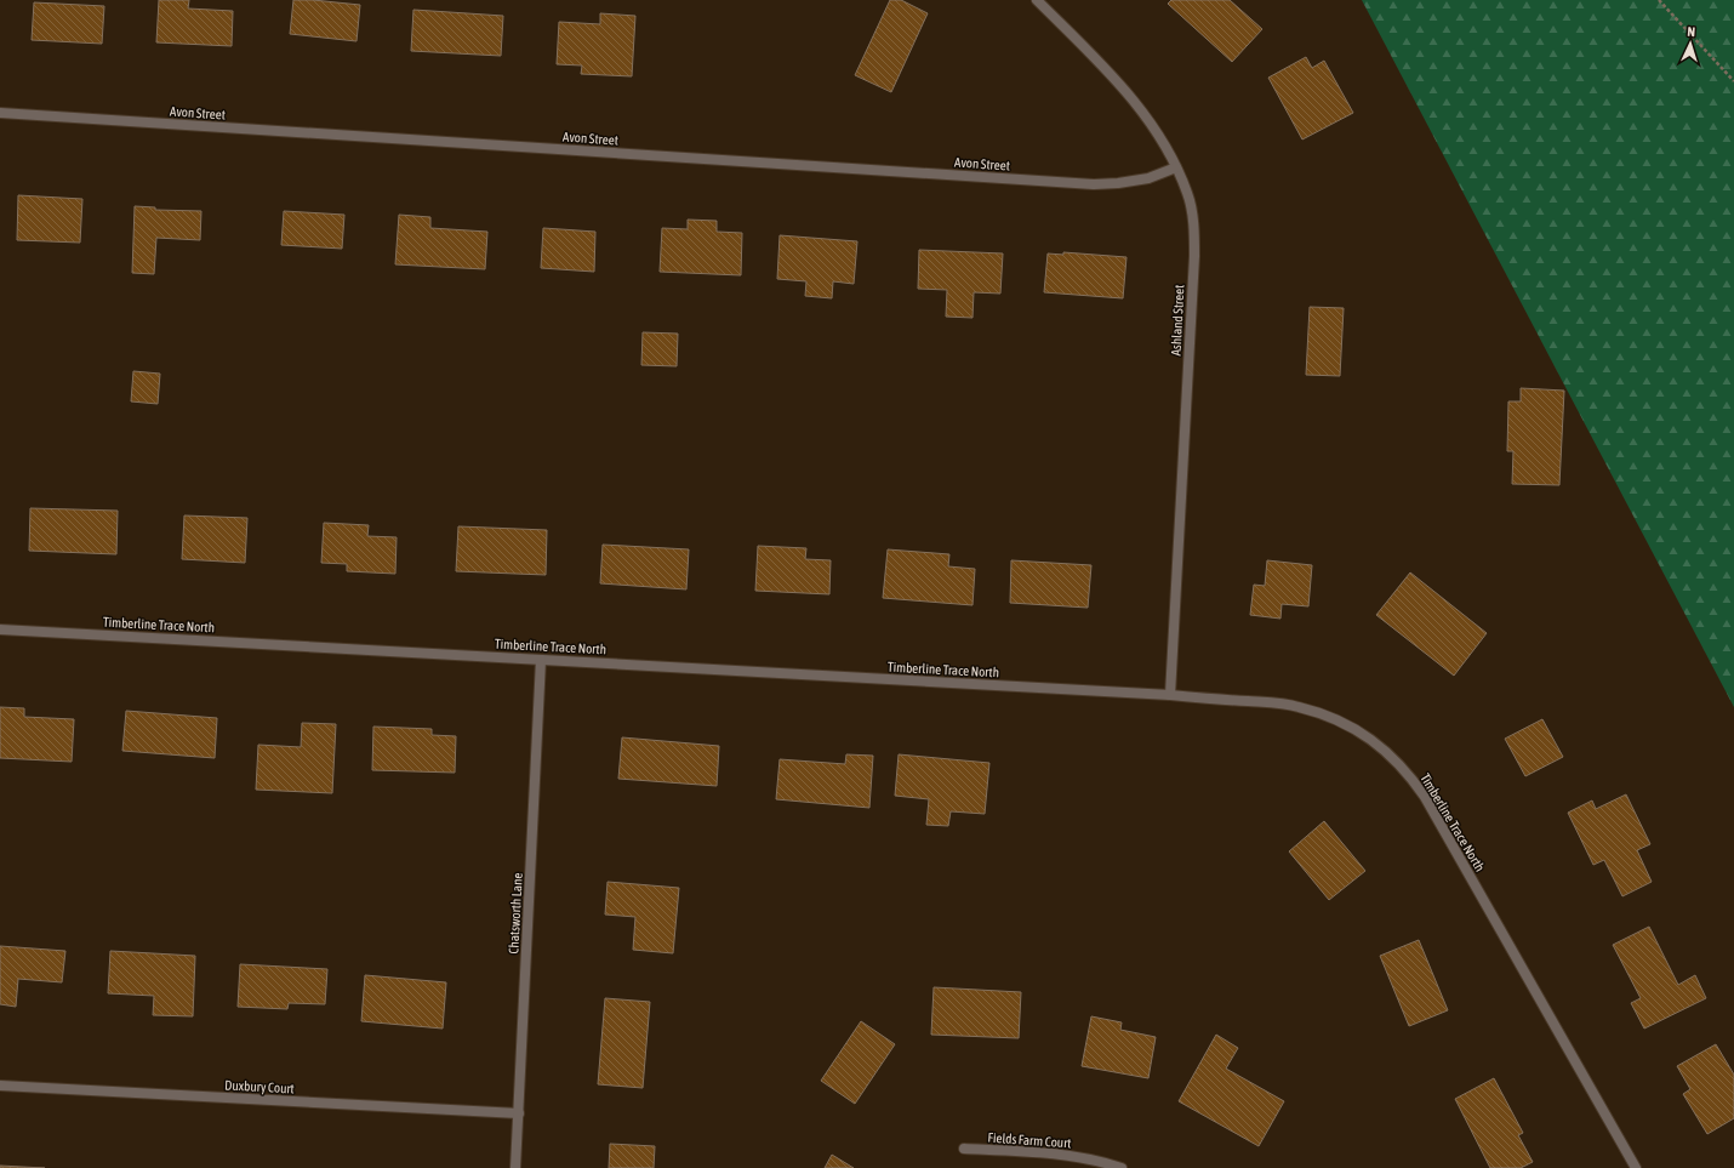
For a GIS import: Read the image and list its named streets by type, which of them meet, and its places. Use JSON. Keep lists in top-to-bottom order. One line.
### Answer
{"streets":{"street":["Avon Street","Ashland Street","Timberline Trace North","Chatsworth Lane","Duxbury Court","Fields Farm Court"]},"crossings":[["Avon Street","Ashland Street"],["Ashland Street","Timberline Trace North"],["Timberline Trace North","Chatsworth Lane"],["Chatsworth Lane","Duxbury Court"]],"north":"top"}
